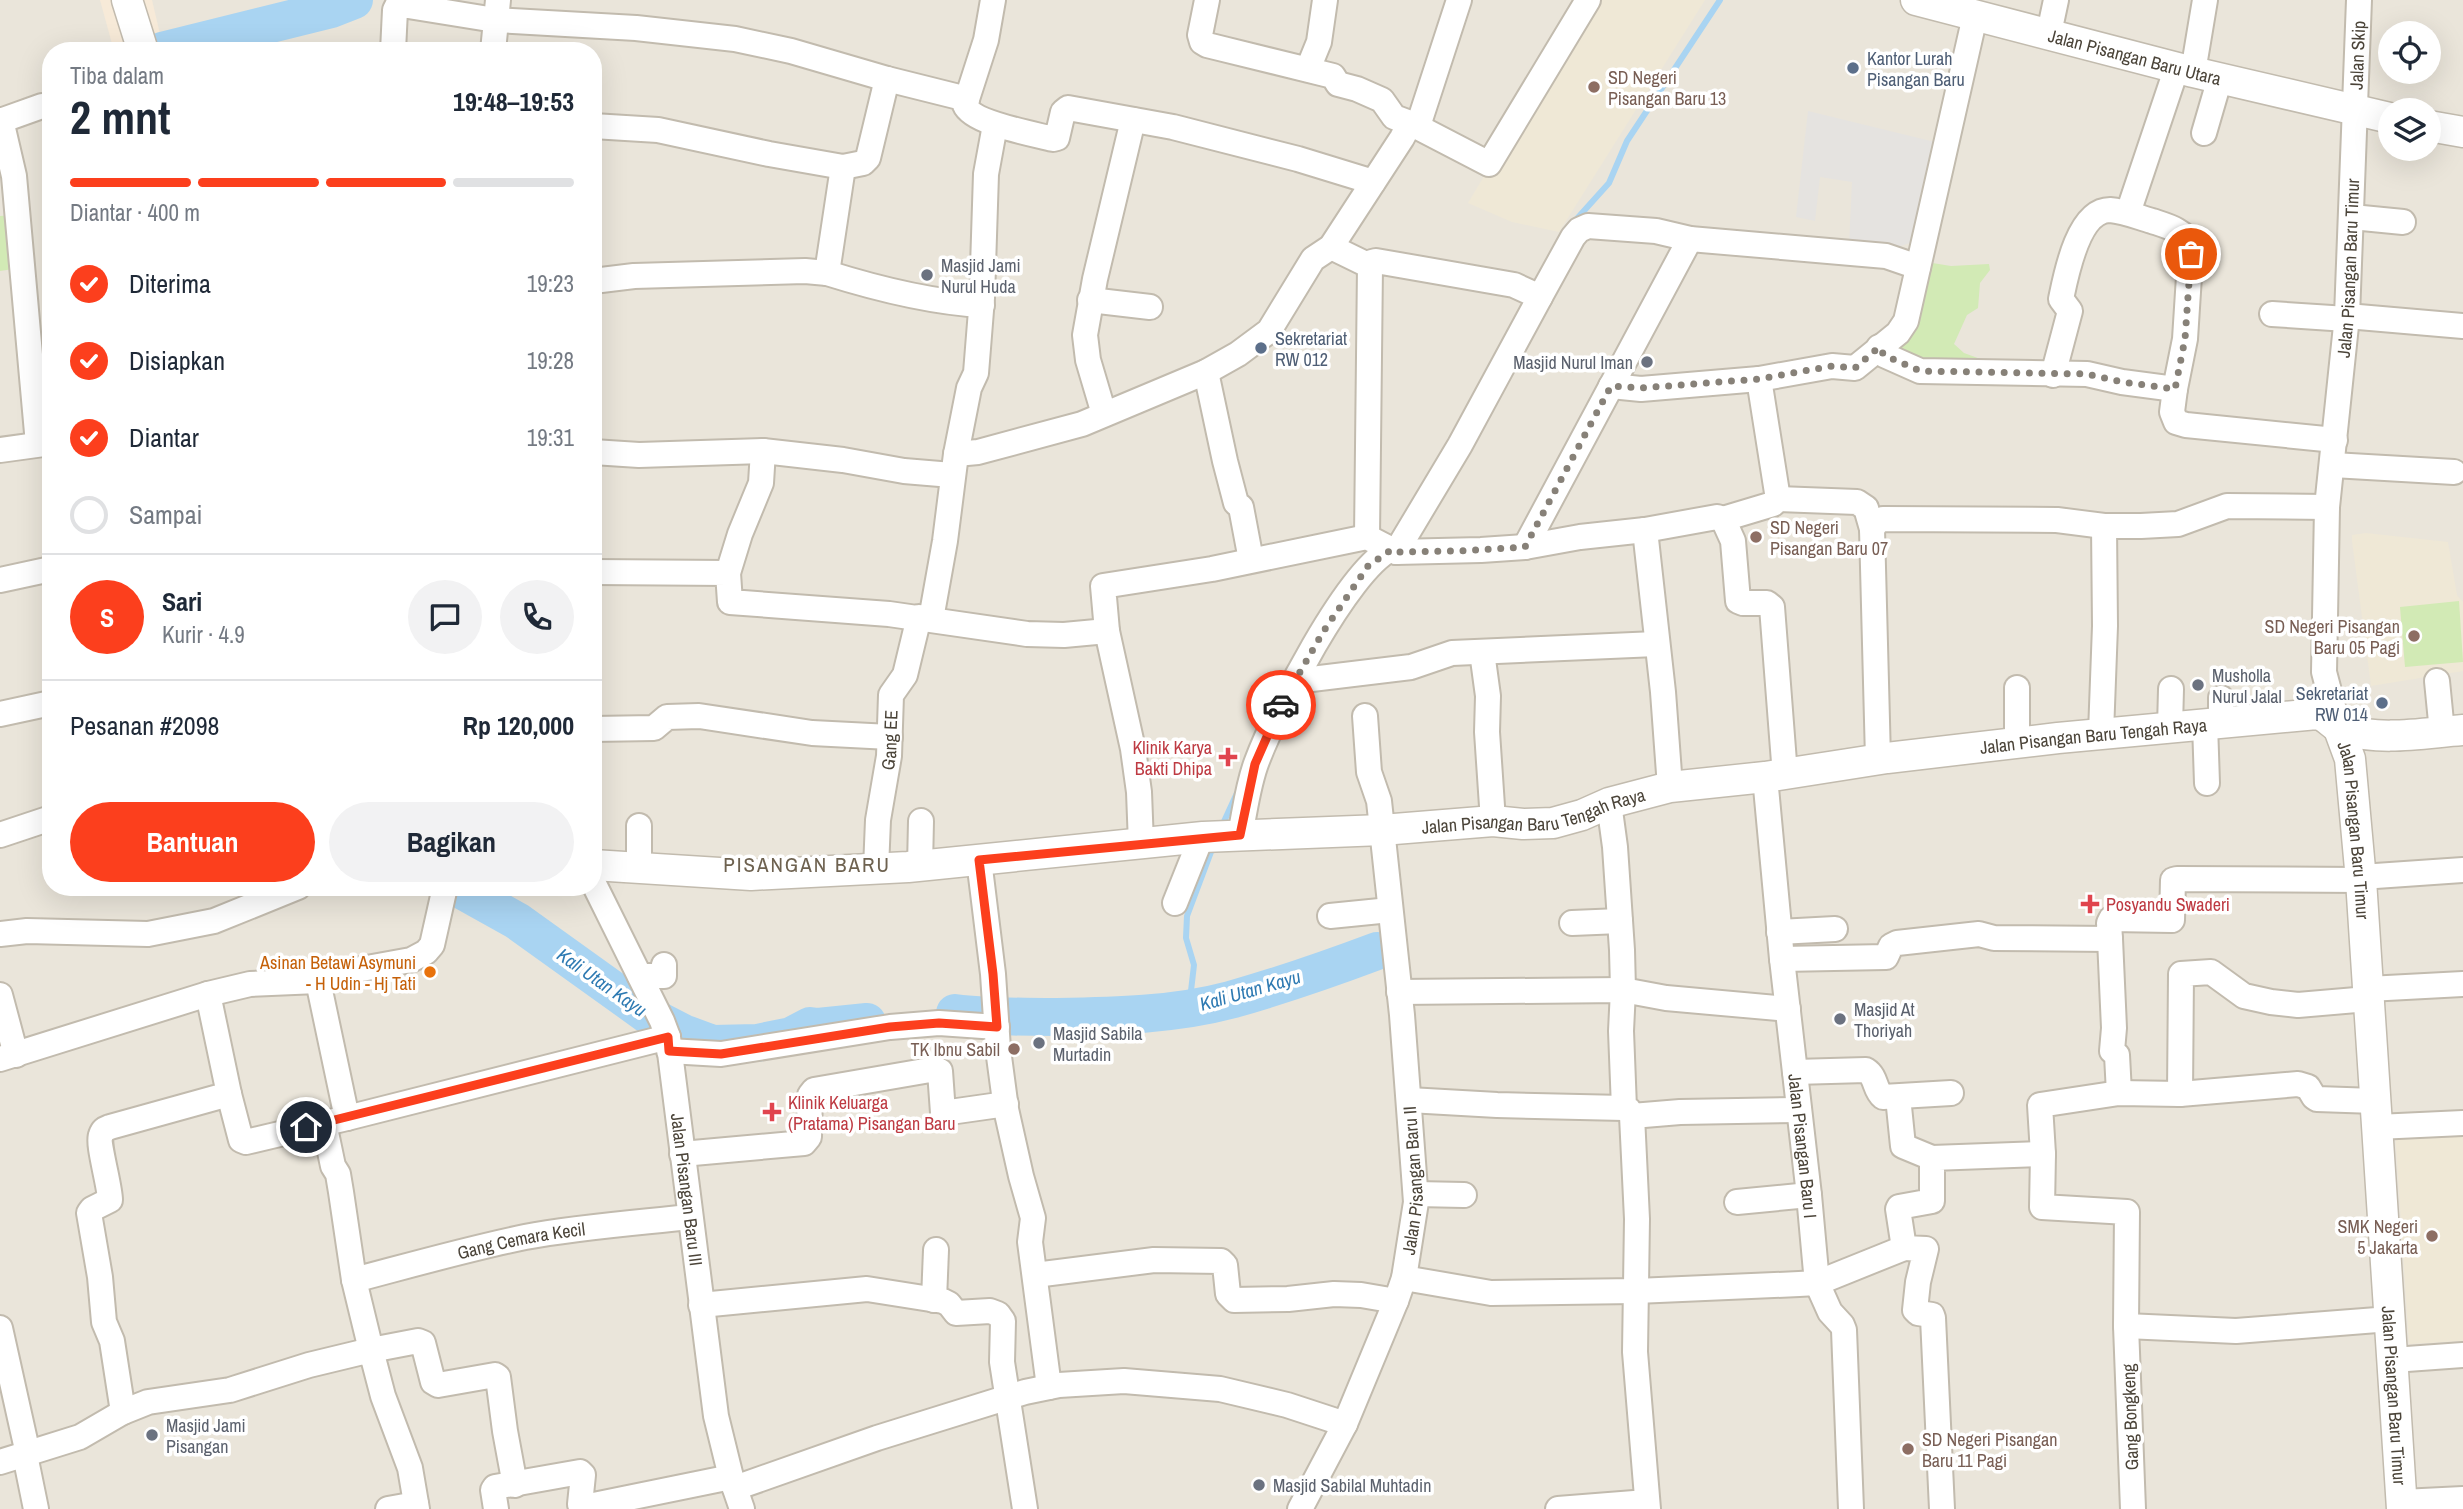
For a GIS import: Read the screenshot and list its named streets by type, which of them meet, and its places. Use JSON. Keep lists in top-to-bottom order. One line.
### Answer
{"streets":{"street":["Jalan Pisangan Baru Utara","Jalan Skip","Jalan Pisangan Baru Timur","Jalan Pisangan Baru Tengah Raya","Gang EE","Jalan Pisangan Baru I","Jalan Pisangan Baru II","Jalan Pisangan Baru III","Gang Cemara Kecil","Gang Bongkeng"]},"crossings":[["Jalan Pisangan Baru Utara","Jalan Skip"],["Jalan Pisangan Baru Utara","Jalan Pisangan Baru Timur"],["Jalan Skip","Jalan Pisangan Baru Timur"],["Jalan Pisangan Baru Timur","Jalan Pisangan Baru Tengah Raya"],["Jalan Pisangan Baru Tengah Raya","Gang EE"],["Jalan Pisangan Baru Tengah Raya","Jalan Pisangan Baru I"],["Jalan Pisangan Baru Tengah Raya","Jalan Pisangan Baru II"],["Jalan Pisangan Baru III","Gang Cemara Kecil"]],"districts":["PISANGAN BARU"],"water":["Kali Utan Kayu"],"places":{"other":["Kantor Lurah Pisangan Baru","SD Negeri Pisangan Baru 13","Masjid Jami Nurul Huda","Sekretariat RW 012","Masjid Nurul Iman","SD Negeri Pisangan Baru 07","SD Negeri Pisangan Baru 05 Pagi","Musholla Nurul Jalal","Sekretariat RW 014","Asinan Betawi Asymuni - H Udin - Hj Tati","Masjid At Thoriyah","Masjid Sabila Murtadin","TK Ibnu Sabil","SMK Negeri 5 Jakarta","Masjid Jami Pisangan","SD Negeri Pisangan Baru 11 Pagi","Masjid Sabilal Muhtadin"],"health":["Klinik Karya Bakti Dhipa","Posyandu Swaderi","Klinik Keluarga (Pratama) Pisangan Baru"]},"page":{"heading":["2 mnt","Tiba dalam","19:48–19:53"],"panel":["Sari","Kurir · 4.9","Pesanan #2098","Rp 120,000"],"bar":"Diantar · 400 m","list":[["Diterima","19:23"],["Disiapkan","19:28"],["Diantar","19:31"],"Sampai"],"round":"S","buttons":["Bantuan","Bagikan"]}}
